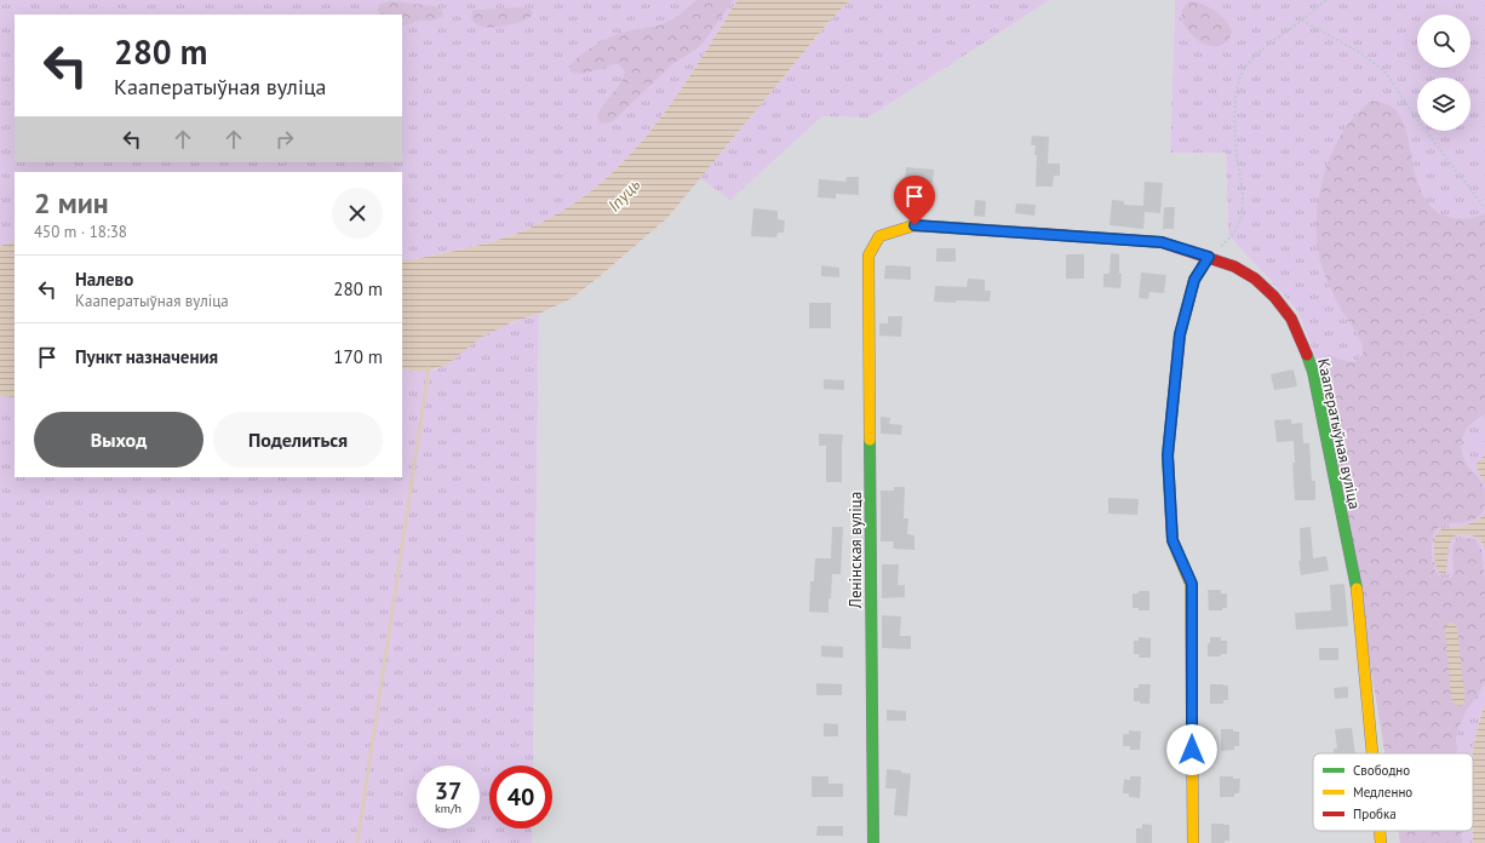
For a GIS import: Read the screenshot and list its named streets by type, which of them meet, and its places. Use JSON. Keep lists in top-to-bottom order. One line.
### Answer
{"streets":{"street":["Кааператыўная вуліца","Ленінская вуліца"]},"crossings":[["Кааператыўная вуліца","Ленінская вуліца"]],"water":["Іпуць"],"legend":["Свободно","Медленно","Пробка"],"page":{"turn":["280 m","Кааператыўная вуліца"],"heading":["2 мин","450 m · 18:38"],"list":[{"name":"Налево","note":"Кааператыўная вуліца","value":"280 m"},{"name":"Пункт назначения","value":"170 m"}],"buttons":["Выход","Поделиться"],"speed":"37 km/h","limit":"40"}}
